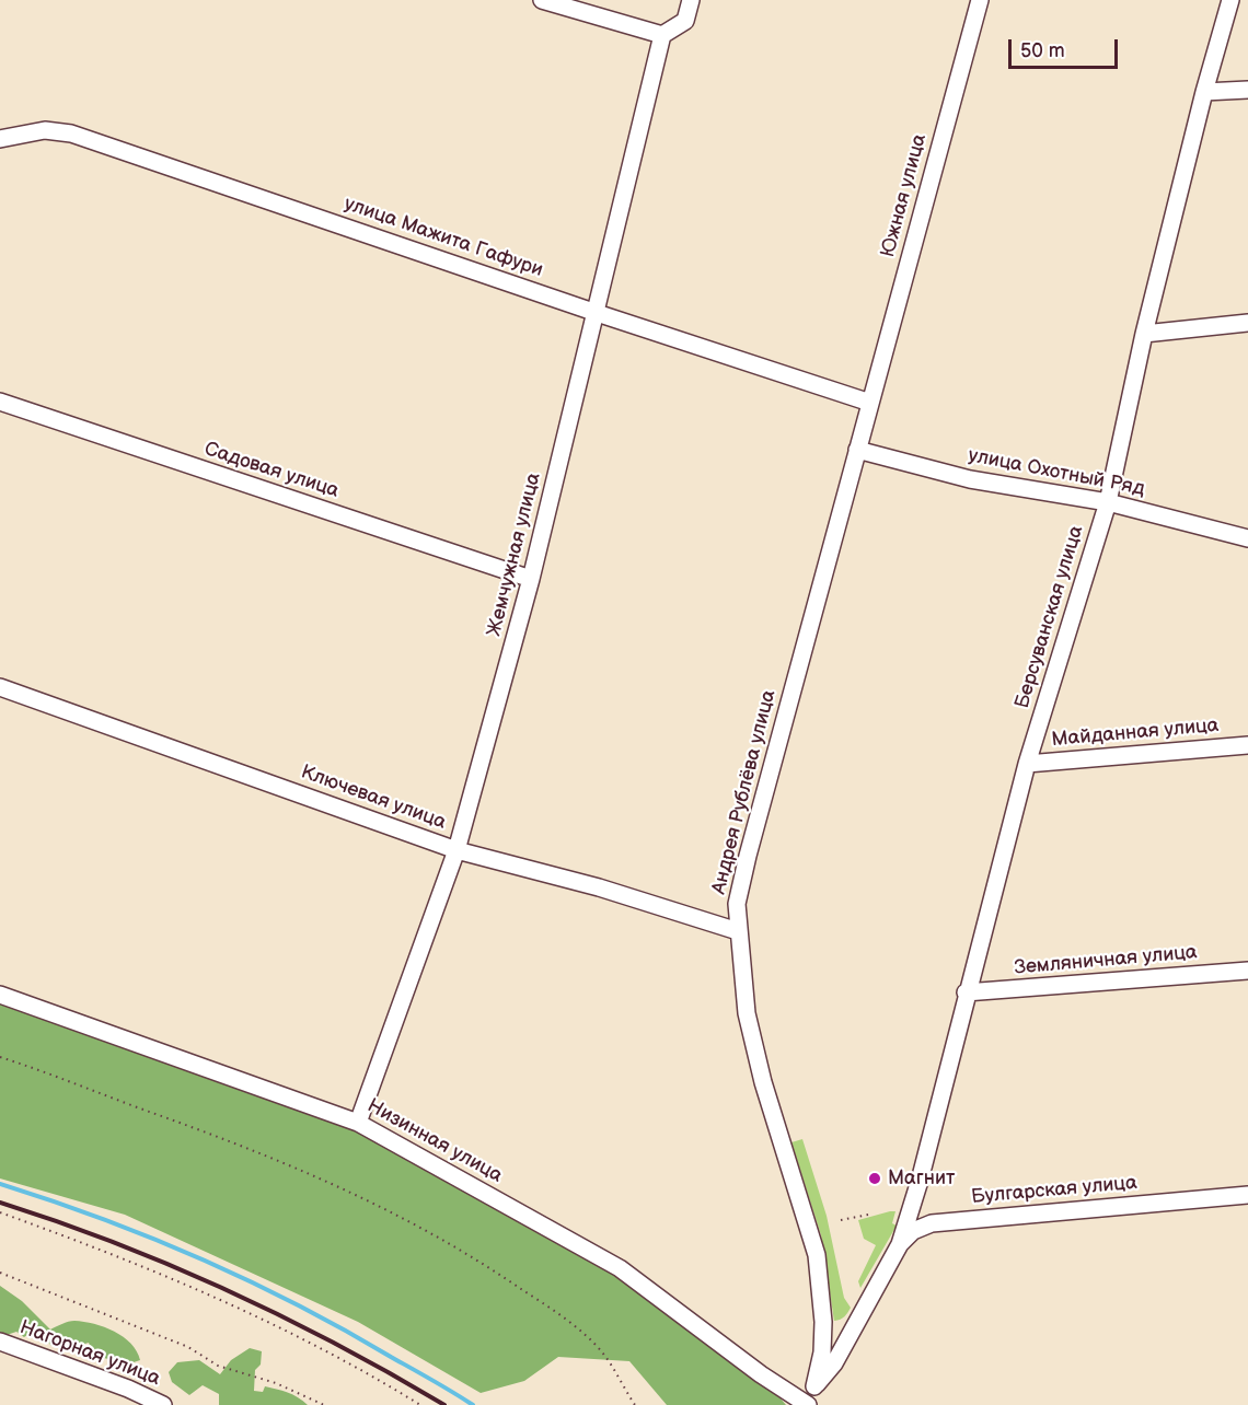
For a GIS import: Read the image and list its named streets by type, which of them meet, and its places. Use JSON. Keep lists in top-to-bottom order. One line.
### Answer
{"streets":{"street":["Южная улица","улица Мажита Гафури","Садовая улица","улица Охотный Ряд","Жемчужная улица","Берсуванская улица","Майданная улица","Андрея Рублёва улица","Ключевая улица","Земляничная улица","Низинная улица","Булгарская улица","Нагорная улица"]},"crossings":[["Южная улица","улица Мажита Гафури"],["Южная улица","Андрея Рублёва улица"],["улица Мажита Гафури","Жемчужная улица"],["улица Мажита Гафури","Андрея Рублёва улица"],["Садовая улица","Жемчужная улица"],["улица Охотный Ряд","Берсуванская улица"],["улица Охотный Ряд","Андрея Рублёва улица"],["Жемчужная улица","Ключевая улица"],["Жемчужная улица","Низинная улица"],["Берсуванская улица","Майданная улица"],["Берсуванская улица","Земляничная улица"],["Берсуванская улица","Булгарская улица"],["Андрея Рублёва улица","Ключевая улица"],["Андрея Рублёва улица","Булгарская улица"],["Низинная улица","Булгарская улица"]],"places":["Магнит"],"scale_bar":"50 m"}
